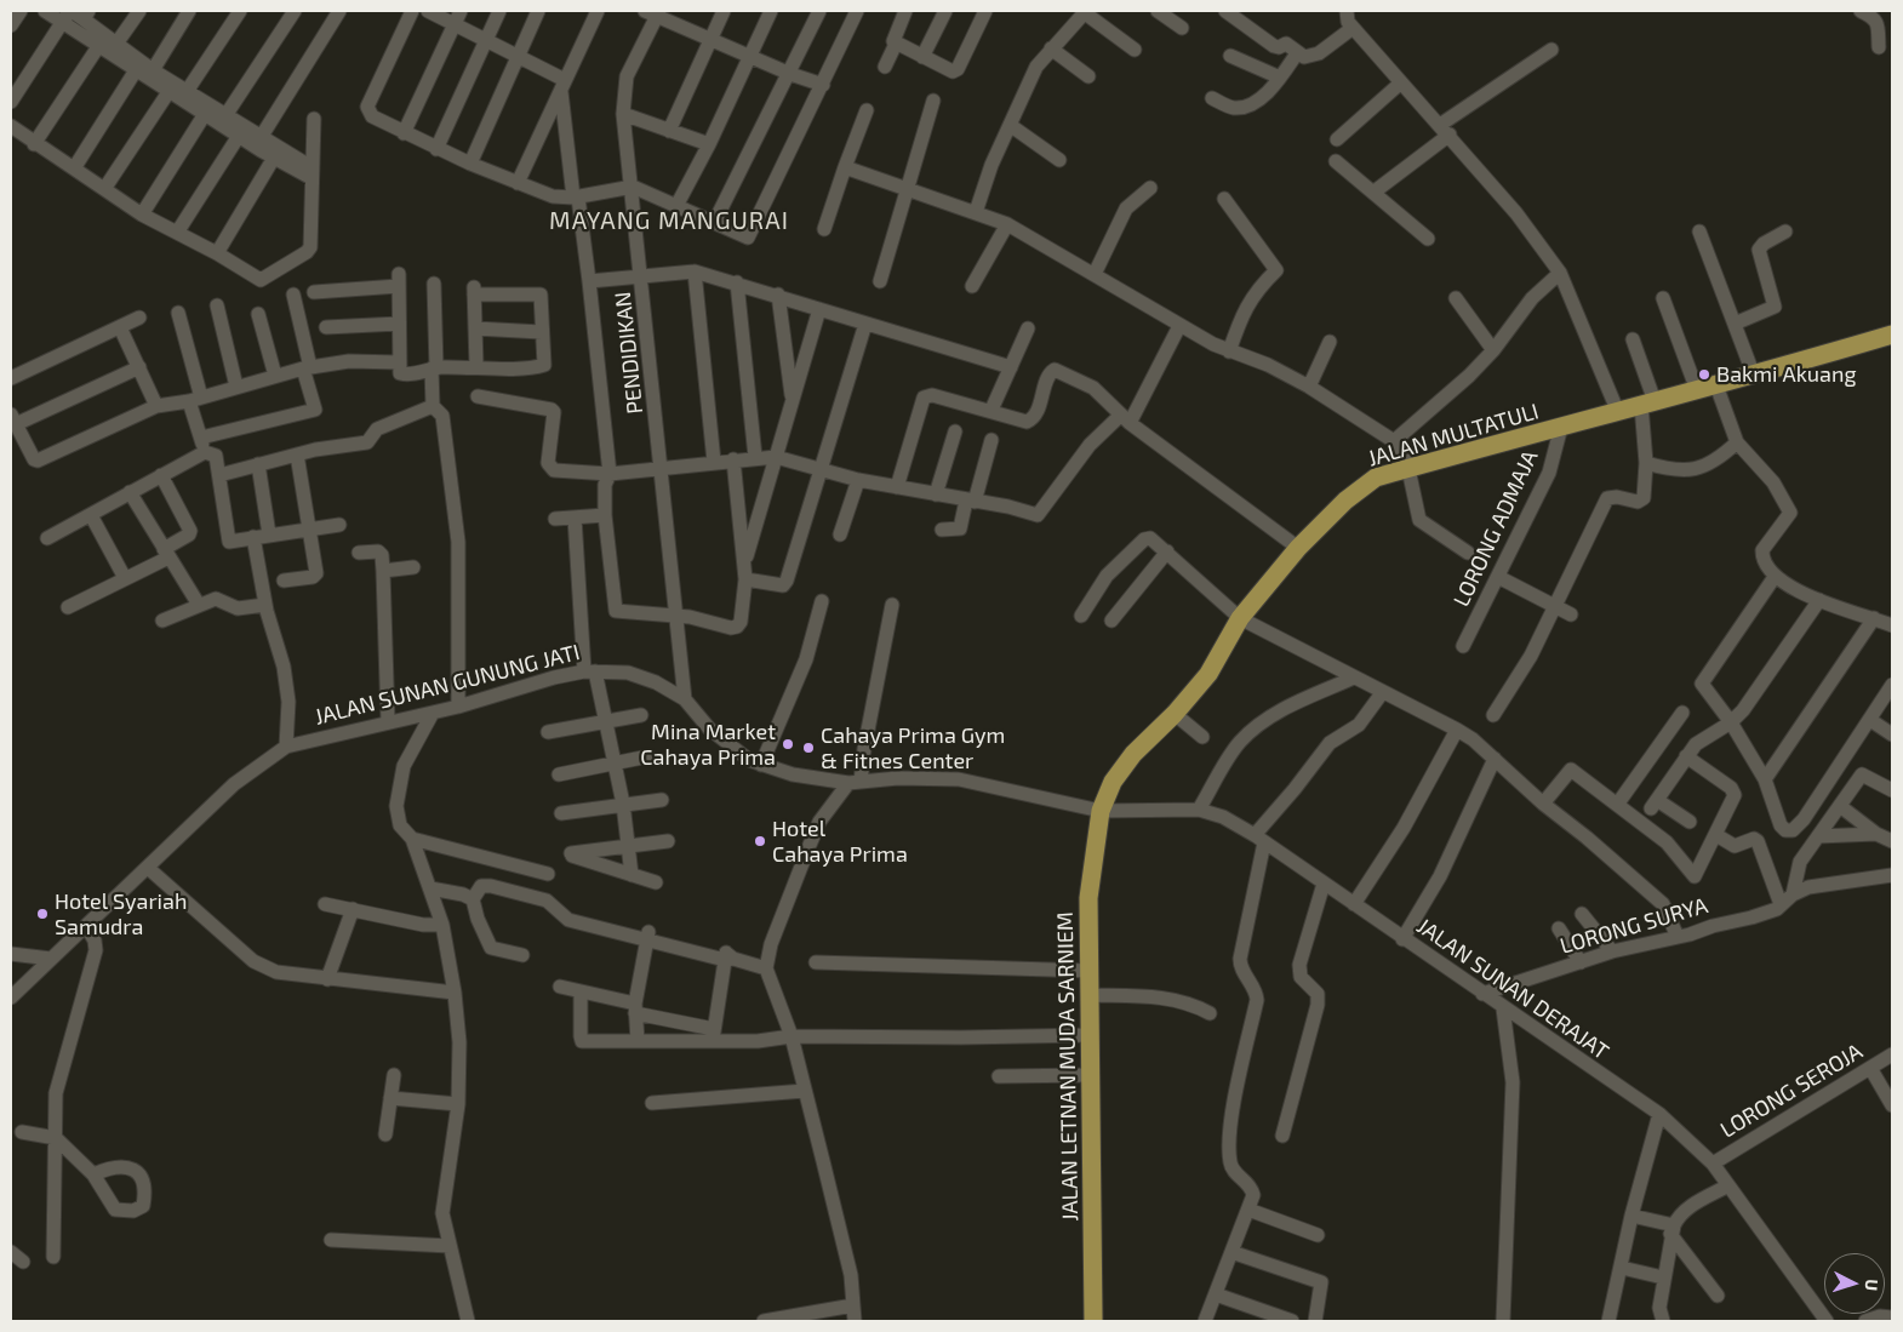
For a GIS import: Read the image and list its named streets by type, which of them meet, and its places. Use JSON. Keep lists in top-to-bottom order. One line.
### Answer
{"streets":{"main road":["JALAN MULTATULI","JALAN LETNAN MUDA SARNIEM"],"street":["PENDIDIKAN","LORONG ADMAJA","JALAN SUNAN GUNUNG JATI","LORONG SURYA","JALAN SUNAN DERAJAT","LORONG SEROJA"]},"crossings":[["PENDIDIKAN","JALAN SUNAN GUNUNG JATI"],["JALAN MULTATULI","LORONG ADMAJA"],["JALAN MULTATULI","JALAN SUNAN GUNUNG JATI"],["JALAN MULTATULI","JALAN SUNAN DERAJAT"],["JALAN MULTATULI","JALAN LETNAN MUDA SARNIEM"],["JALAN SUNAN GUNUNG JATI","JALAN SUNAN DERAJAT"],["JALAN SUNAN GUNUNG JATI","JALAN LETNAN MUDA SARNIEM"],["LORONG SURYA","JALAN SUNAN DERAJAT"],["JALAN SUNAN DERAJAT","JALAN LETNAN MUDA SARNIEM"],["JALAN SUNAN DERAJAT","LORONG SEROJA"]],"districts":["MAYANG MANGURAI"],"places":["Bakmi Akuang","Mina Market Cahaya Prima","Cahaya Prima Gym & Fitnes Center","Hotel Cahaya Prima","Hotel Syariah Samudra"],"north":"right"}
